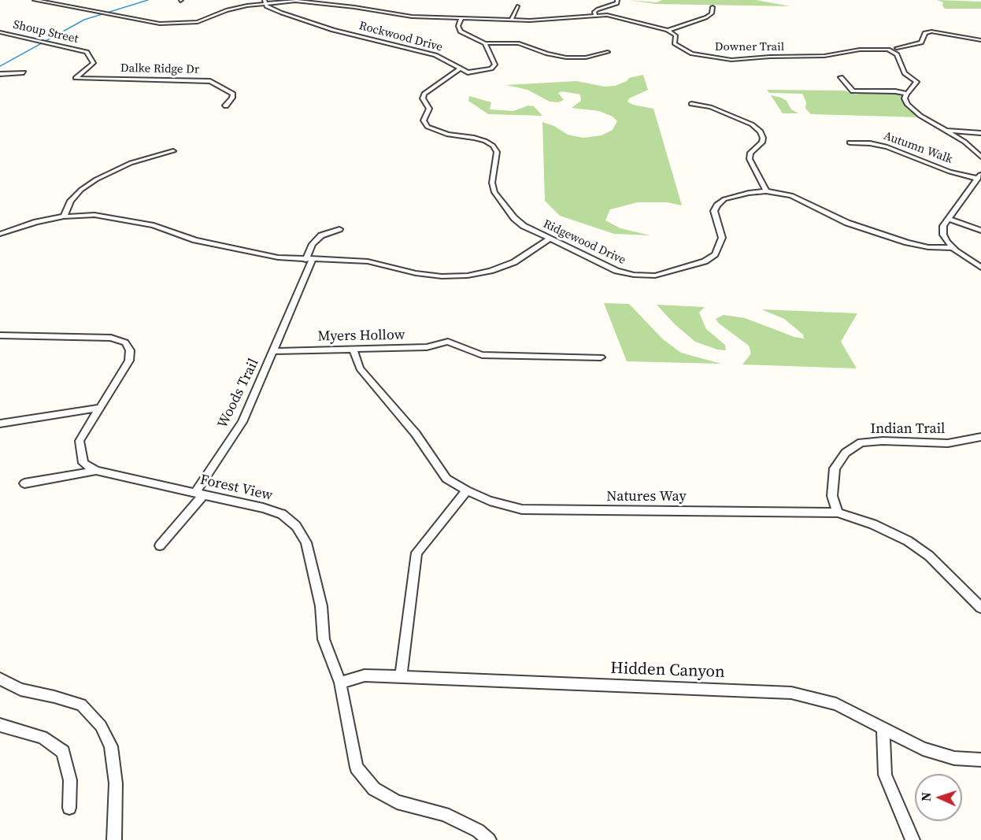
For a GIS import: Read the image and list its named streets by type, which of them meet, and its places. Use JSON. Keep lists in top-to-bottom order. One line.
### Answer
{"streets":{"street":["Shoup Street","Rockwood Drive","Downer Trail","Dalke Ridge Dr","Autumn Walk","Ridgewood Drive","Myers Hollow","Woods Trail","Indian Trail","Forest View","Natures Way","Hidden Canyon"]},"crossings":[["Shoup Street","Dalke Ridge Dr"],["Rockwood Drive","Ridgewood Drive"],["Myers Hollow","Woods Trail"],["Myers Hollow","Natures Way"],["Woods Trail","Forest View"],["Indian Trail","Natures Way"],["Forest View","Hidden Canyon"]],"north":"left"}
